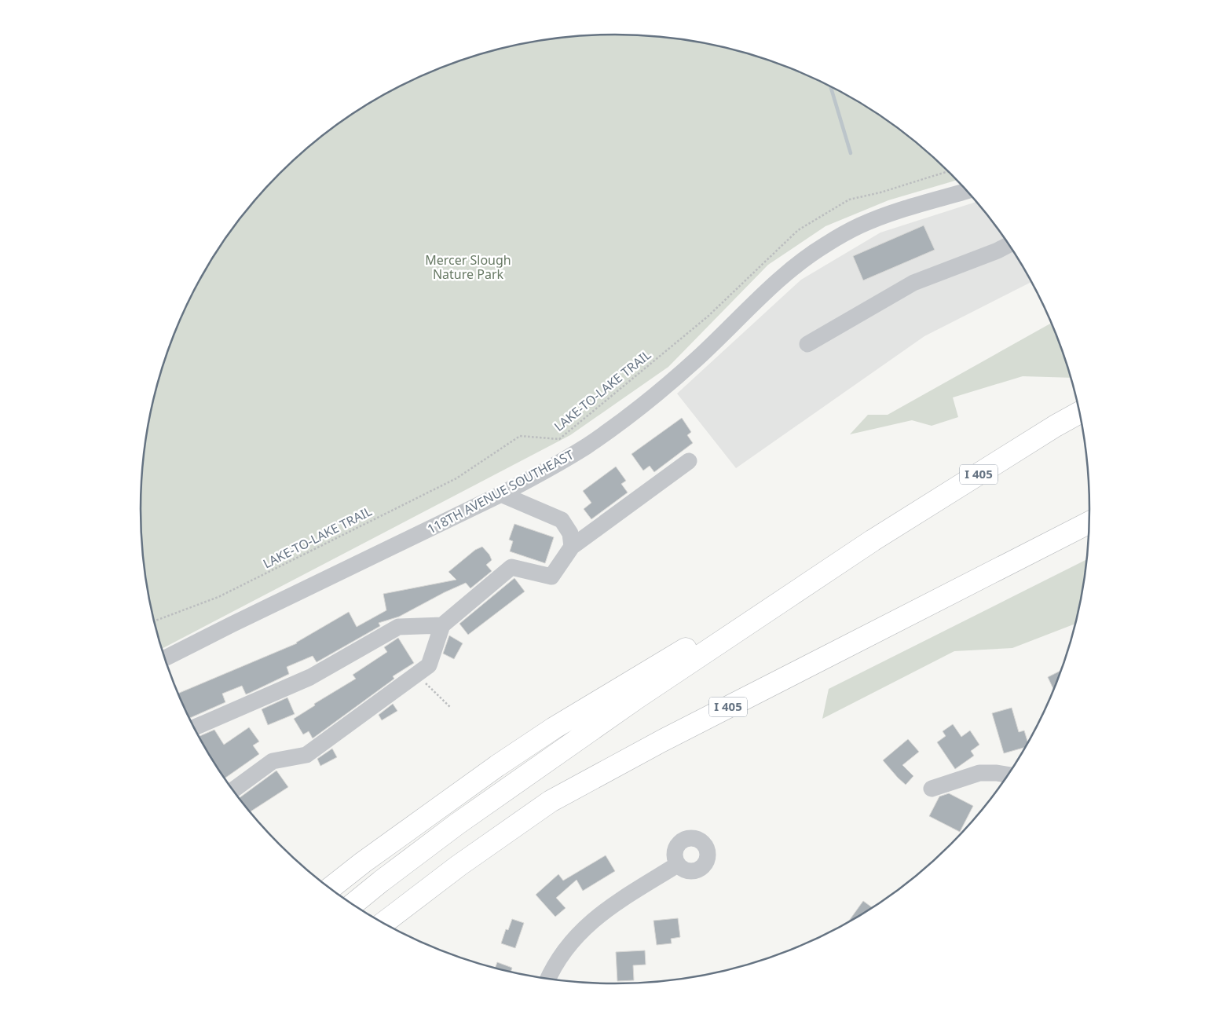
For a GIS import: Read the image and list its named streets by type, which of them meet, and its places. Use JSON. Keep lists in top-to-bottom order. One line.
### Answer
{"streets":{"highway":["I 405"],"street":["118TH AVENUE SOUTHEAST"],"path":["LAKE-TO-LAKE TRAIL"]},"parks":["Mercer Slough Nature Park"]}
